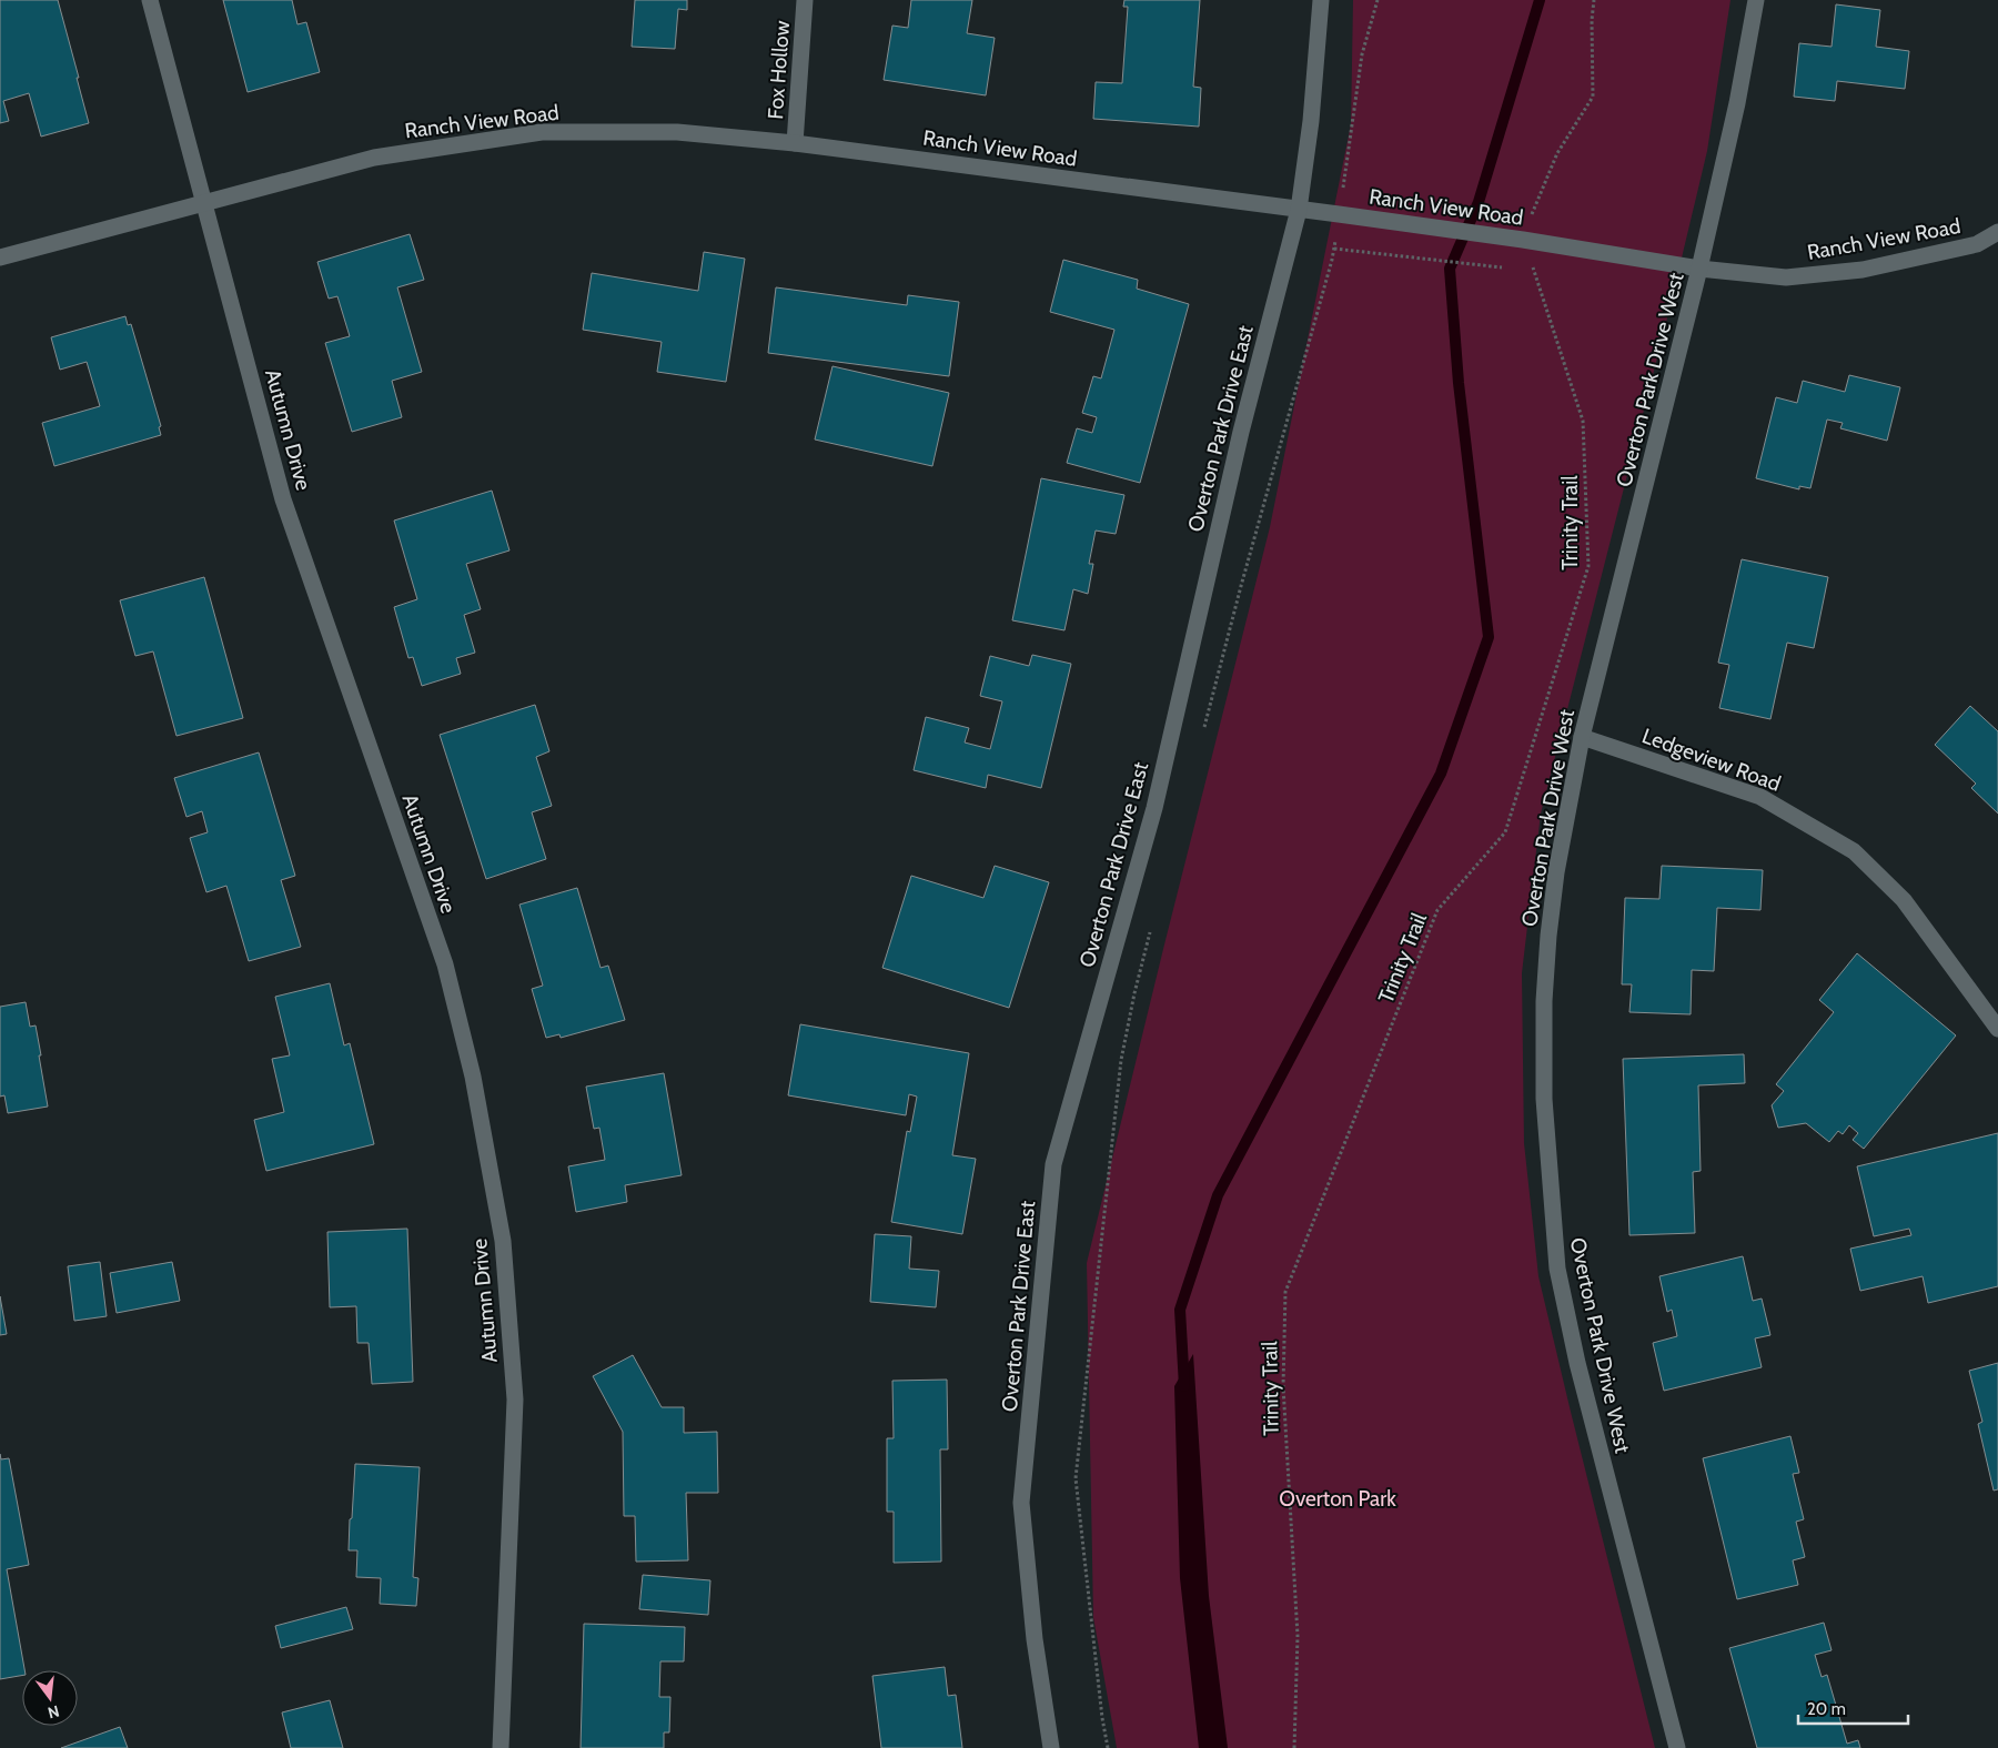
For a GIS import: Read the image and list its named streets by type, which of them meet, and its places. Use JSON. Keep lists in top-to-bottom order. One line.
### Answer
{"streets":{"street":["Fox Hollow","Ranch View Road","Overton Park Drive West","Overton Park Drive East","Autumn Drive","Ledgeview Road"],"path":["Trinity Trail"]},"crossings":[["Fox Hollow","Ranch View Road"],["Ranch View Road","Overton Park Drive West"],["Ranch View Road","Overton Park Drive East"],["Ranch View Road","Autumn Drive"],["Ranch View Road","Trinity Trail"],["Overton Park Drive West","Ledgeview Road"]],"parks":["Overton Park"],"scale_bar":"20 m","north":"bottom"}
